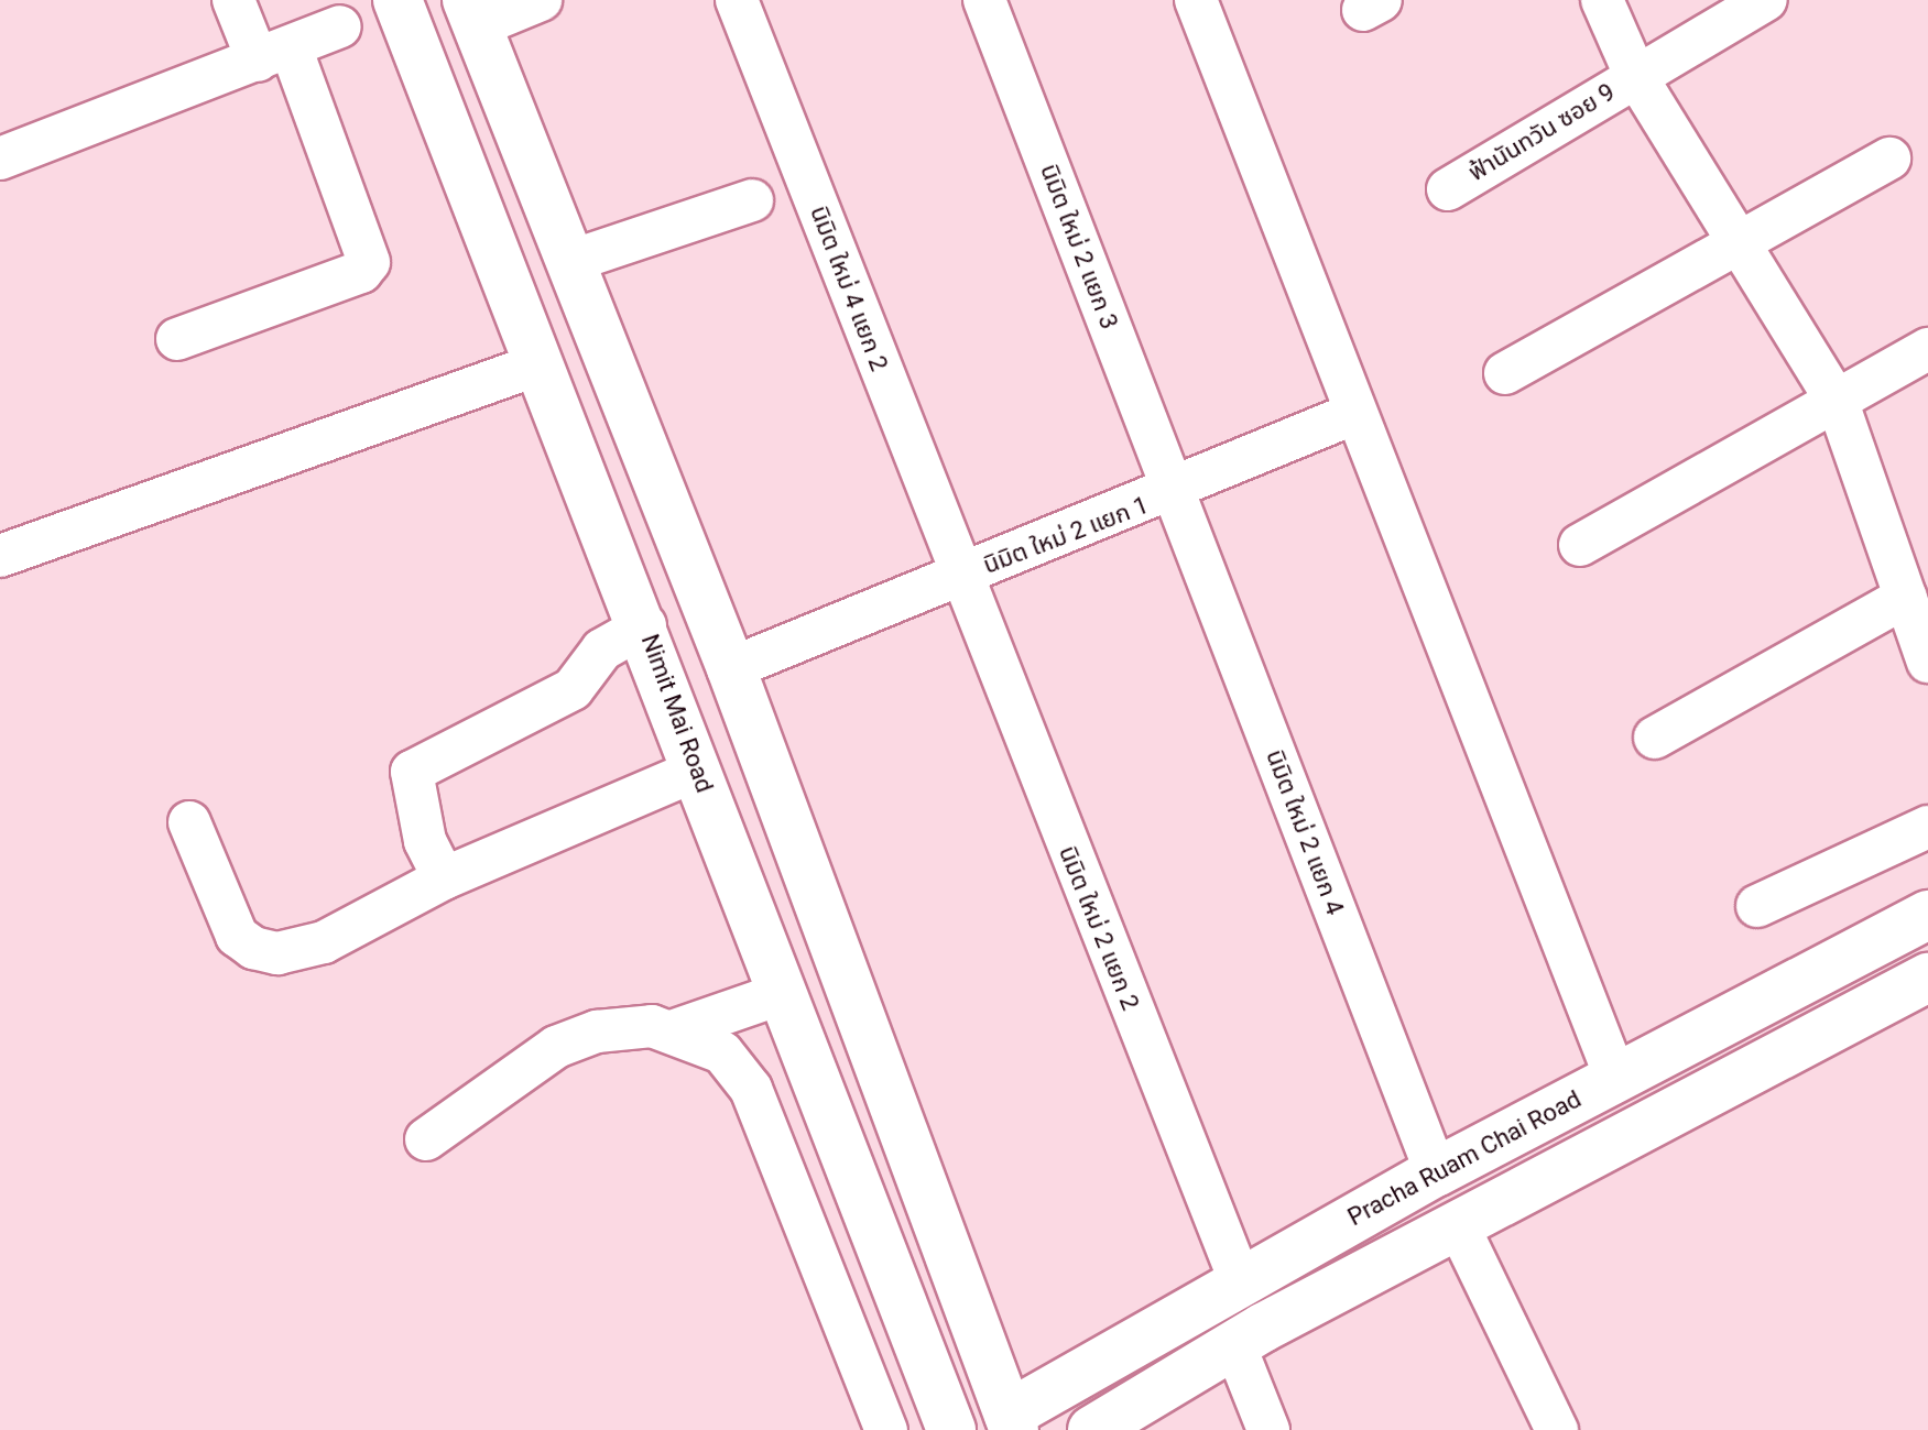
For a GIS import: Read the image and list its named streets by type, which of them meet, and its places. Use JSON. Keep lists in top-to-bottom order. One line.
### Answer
{"streets":{"main road":["Nimit Mai Road","Pracha Ruam Chai Road"],"street":["ฟ้านันทวัน ซอย 9","นิมิต ใหม่ 2 แยก 3","นิมิต ใหม่ 4 แยก 2","นิมิต ใหม่ 2 แยก 1","นิมิต ใหม่ 2 แยก 4","นิมิต ใหม่ 2 แยก 2"]},"crossings":[["นิมิต ใหม่ 2 แยก 3","นิมิต ใหม่ 2 แยก 1"],["นิมิต ใหม่ 2 แยก 3","นิมิต ใหม่ 2 แยก 4"],["นิมิต ใหม่ 4 แยก 2","นิมิต ใหม่ 2 แยก 1"],["นิมิต ใหม่ 4 แยก 2","นิมิต ใหม่ 2 แยก 2"],["นิมิต ใหม่ 2 แยก 1","นิมิต ใหม่ 2 แยก 4"],["นิมิต ใหม่ 2 แยก 1","นิมิต ใหม่ 2 แยก 2"],["นิมิต ใหม่ 2 แยก 4","Pracha Ruam Chai Road"],["นิมิต ใหม่ 2 แยก 2","Pracha Ruam Chai Road"]]}
